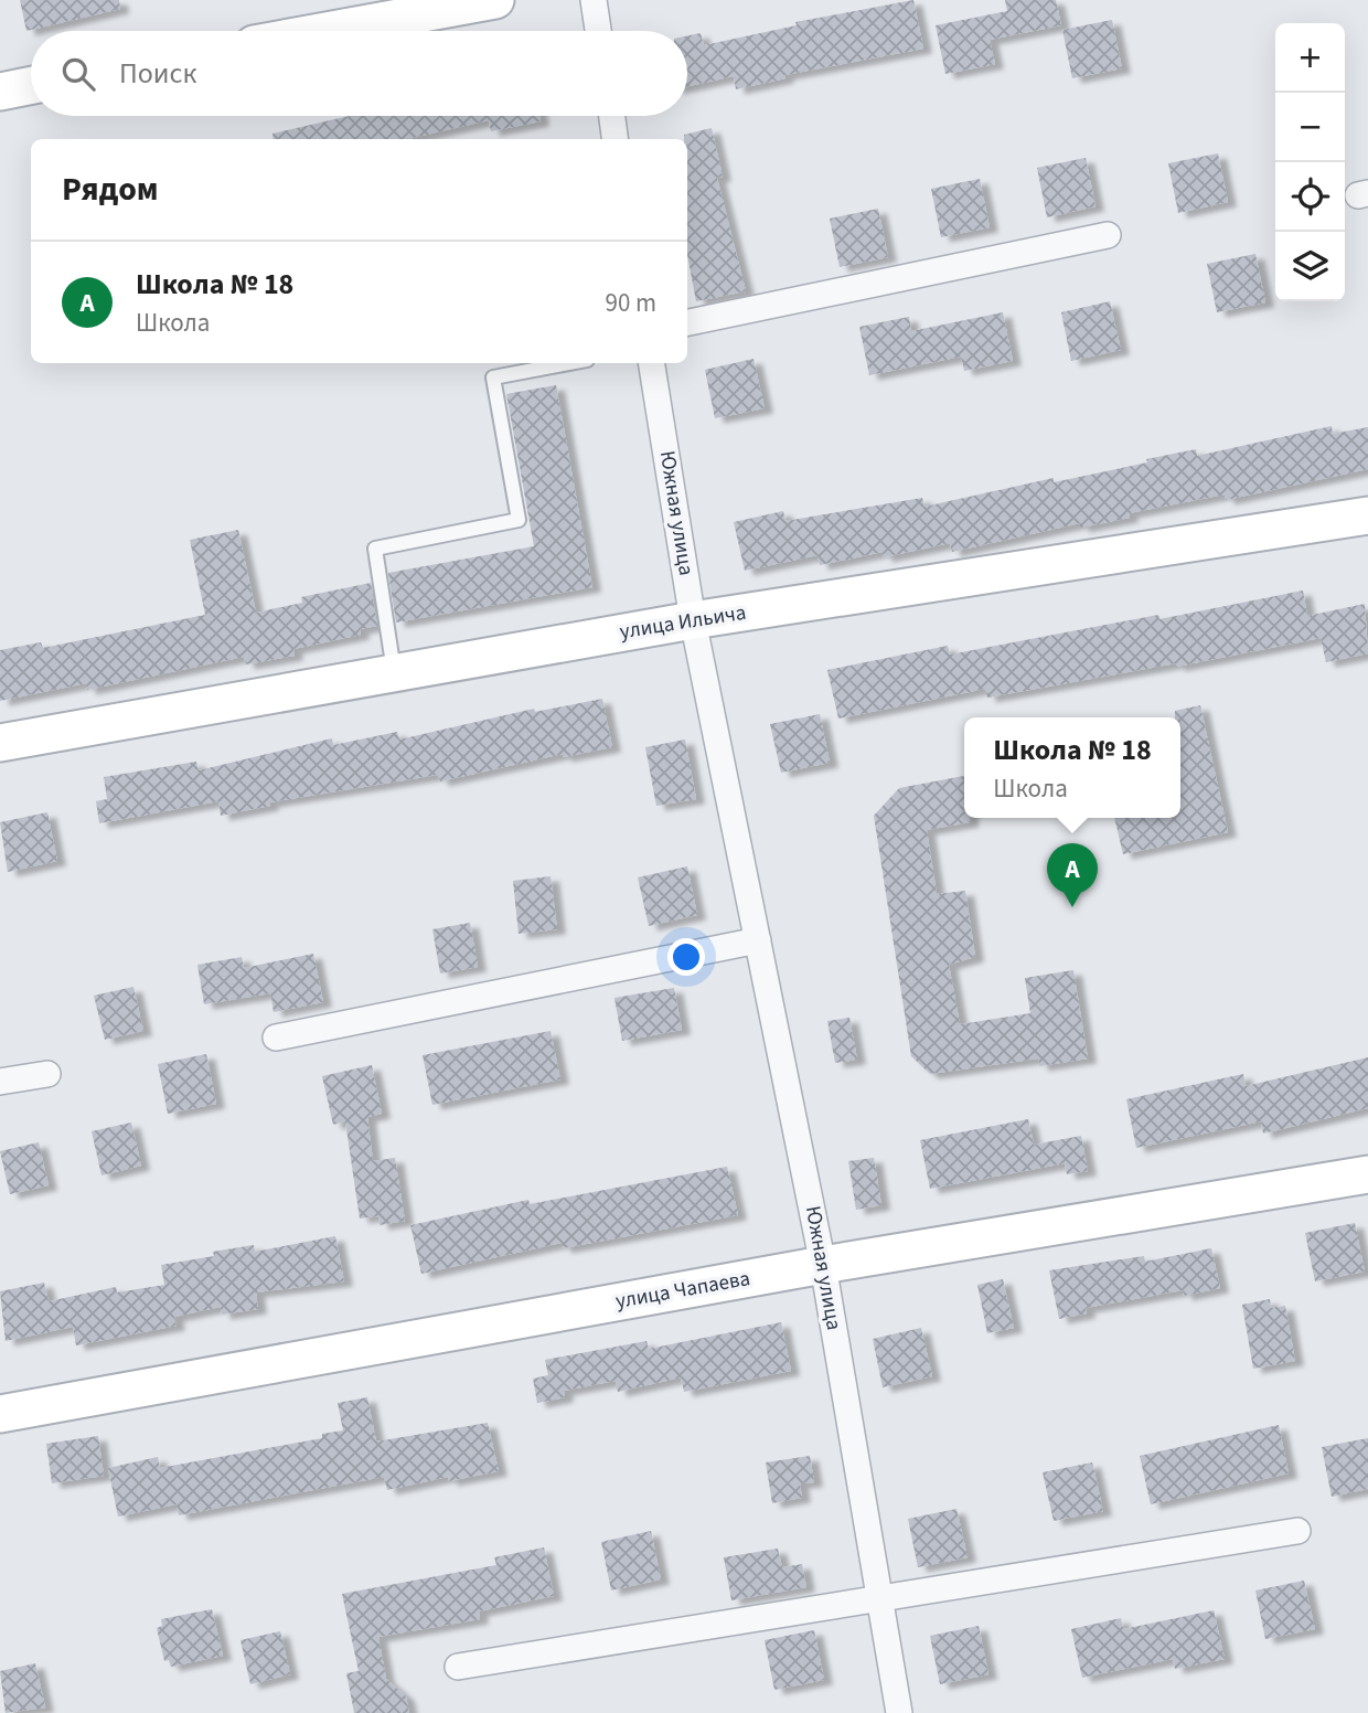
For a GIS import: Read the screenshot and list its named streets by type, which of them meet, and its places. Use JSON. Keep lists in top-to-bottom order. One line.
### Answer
{"streets":{"main road":["улица Ильича","улица Чапаева"],"street":["Южная улица"]},"crossings":[["Южная улица","улица Ильича"],["Южная улица","улица Чапаева"]],"page":{"map_buttons":["+","−"],"search":"Поиск","heading":"Рядом","list":[{"mark":"A","name":"Школа № 18","note":"Школа","value":"90 m"}],"popup":["Школа № 18","Школа"],"pins":"A"}}
